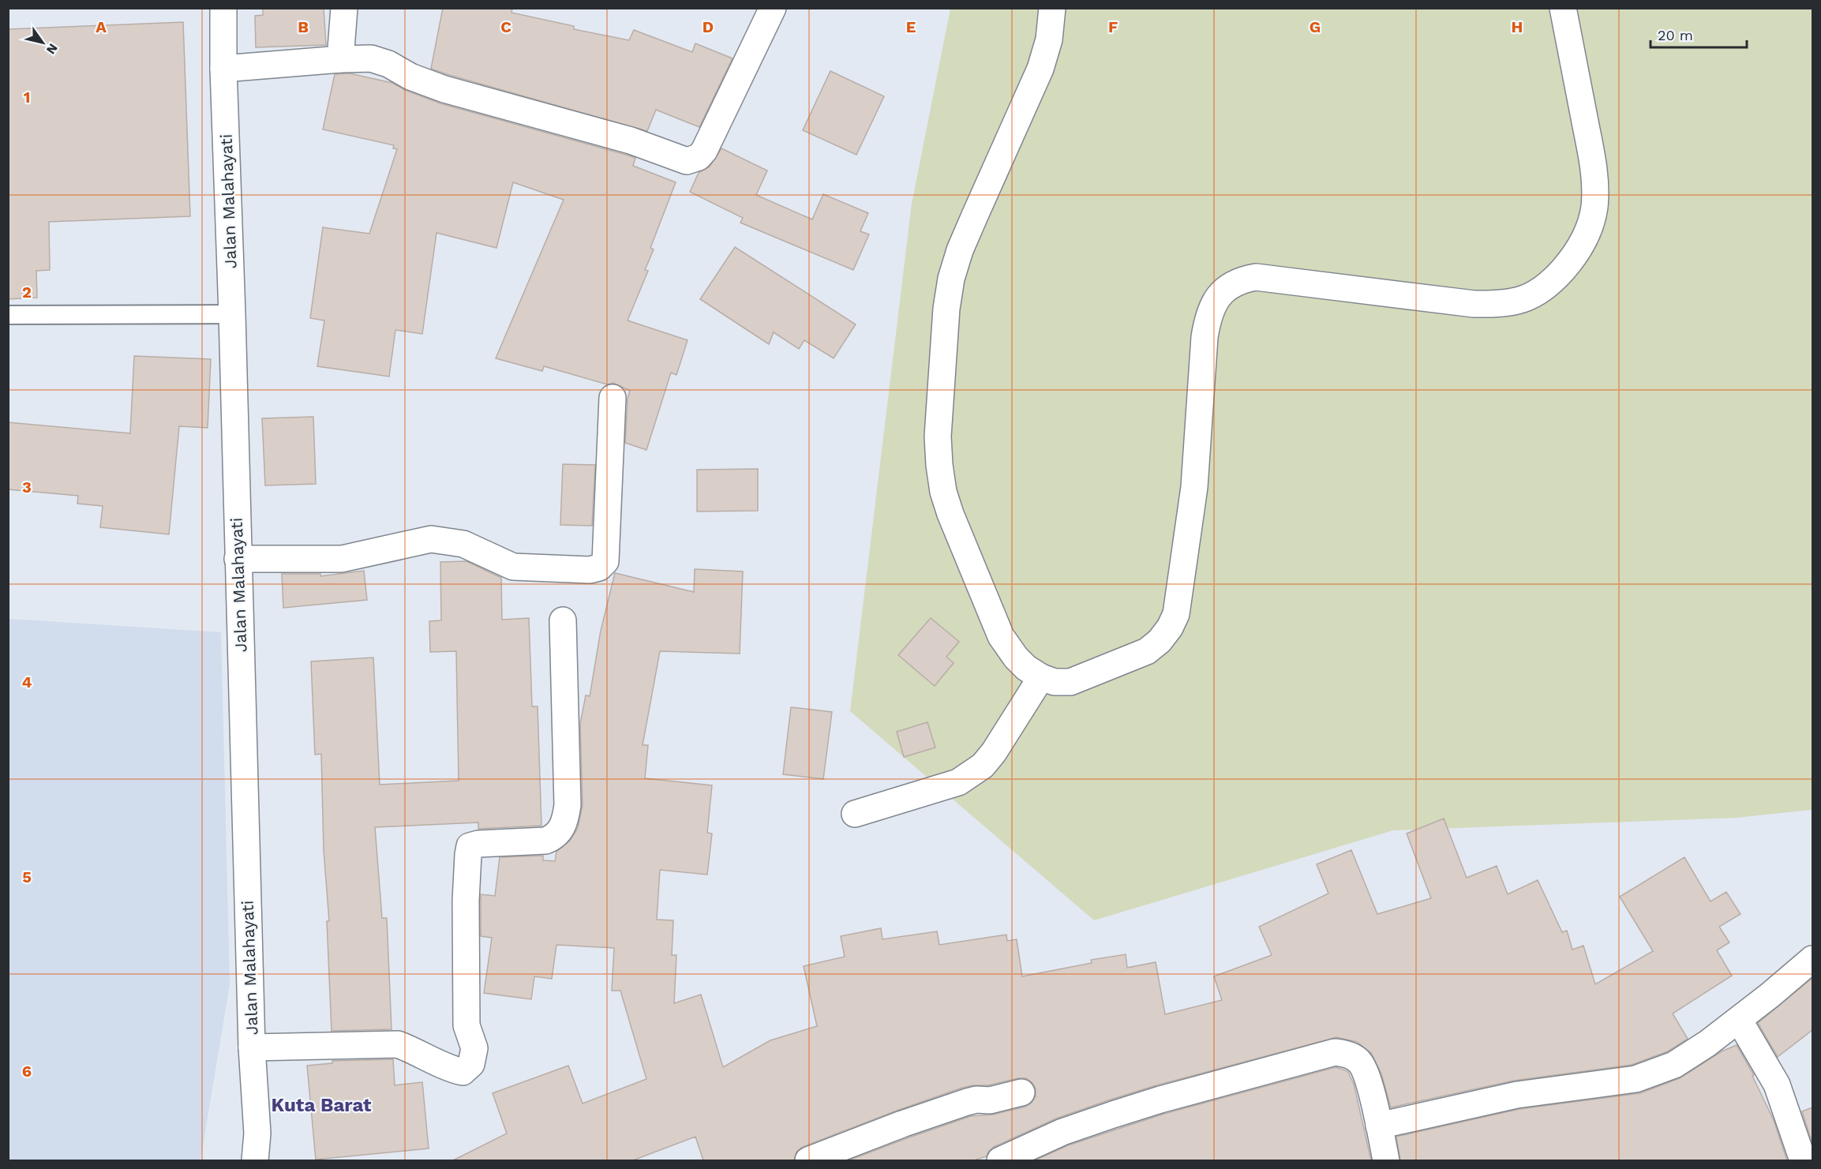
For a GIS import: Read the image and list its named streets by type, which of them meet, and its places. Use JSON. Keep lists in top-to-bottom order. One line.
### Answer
{"streets":{"street":["Jalan Malahayati"]},"districts":["Kuta Barat"],"scale_bar":"20 m","north":"bottom right","grid":{"columns":["A","B","C","D","E","F","G","H"],"rows":["1","2","3","4","5","6"]}}
